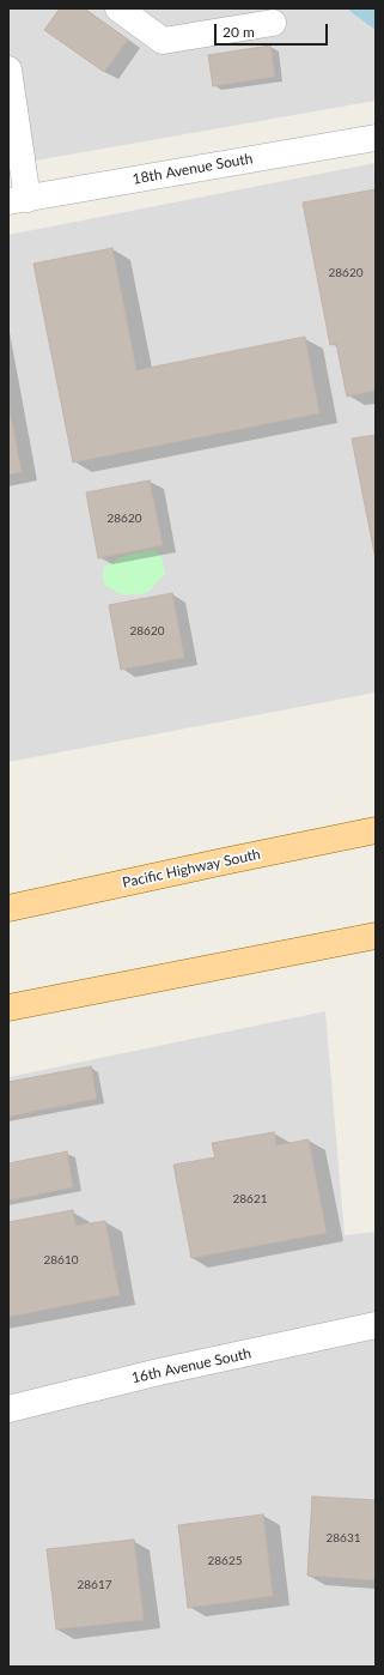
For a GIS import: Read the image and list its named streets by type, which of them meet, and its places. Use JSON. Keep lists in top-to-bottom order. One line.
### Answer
{"streets":{"main road":["Pacific Highway South"],"street":["18th Avenue South","16th Avenue South"]},"house_numbers":["28620","28620","28620","28621","28610","28631","28625","28617"],"scale_bar":"20 m"}
